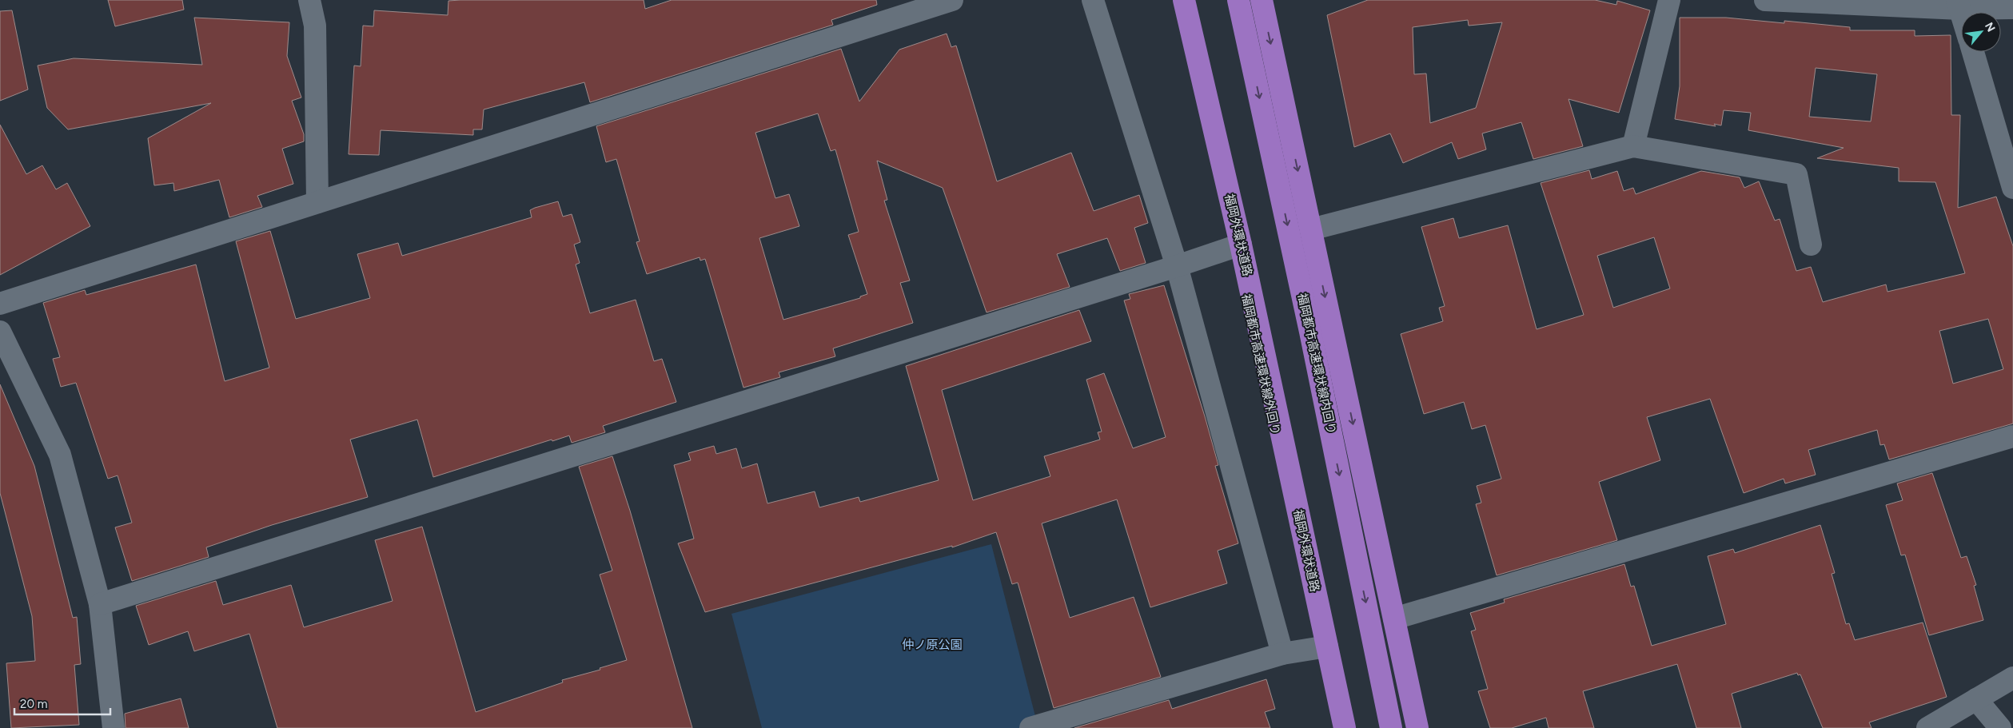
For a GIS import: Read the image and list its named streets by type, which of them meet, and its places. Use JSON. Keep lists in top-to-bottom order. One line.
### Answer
{"streets":{"highway":["福岡外環状道路","福岡都市高速環状線内回り","福岡都市高速環状線外回り"]},"crossings":[["福岡外環状道路","福岡都市高速環状線外回り"]],"parks":["仲ノ原公園"],"scale_bar":"20 m","north":"top right"}
